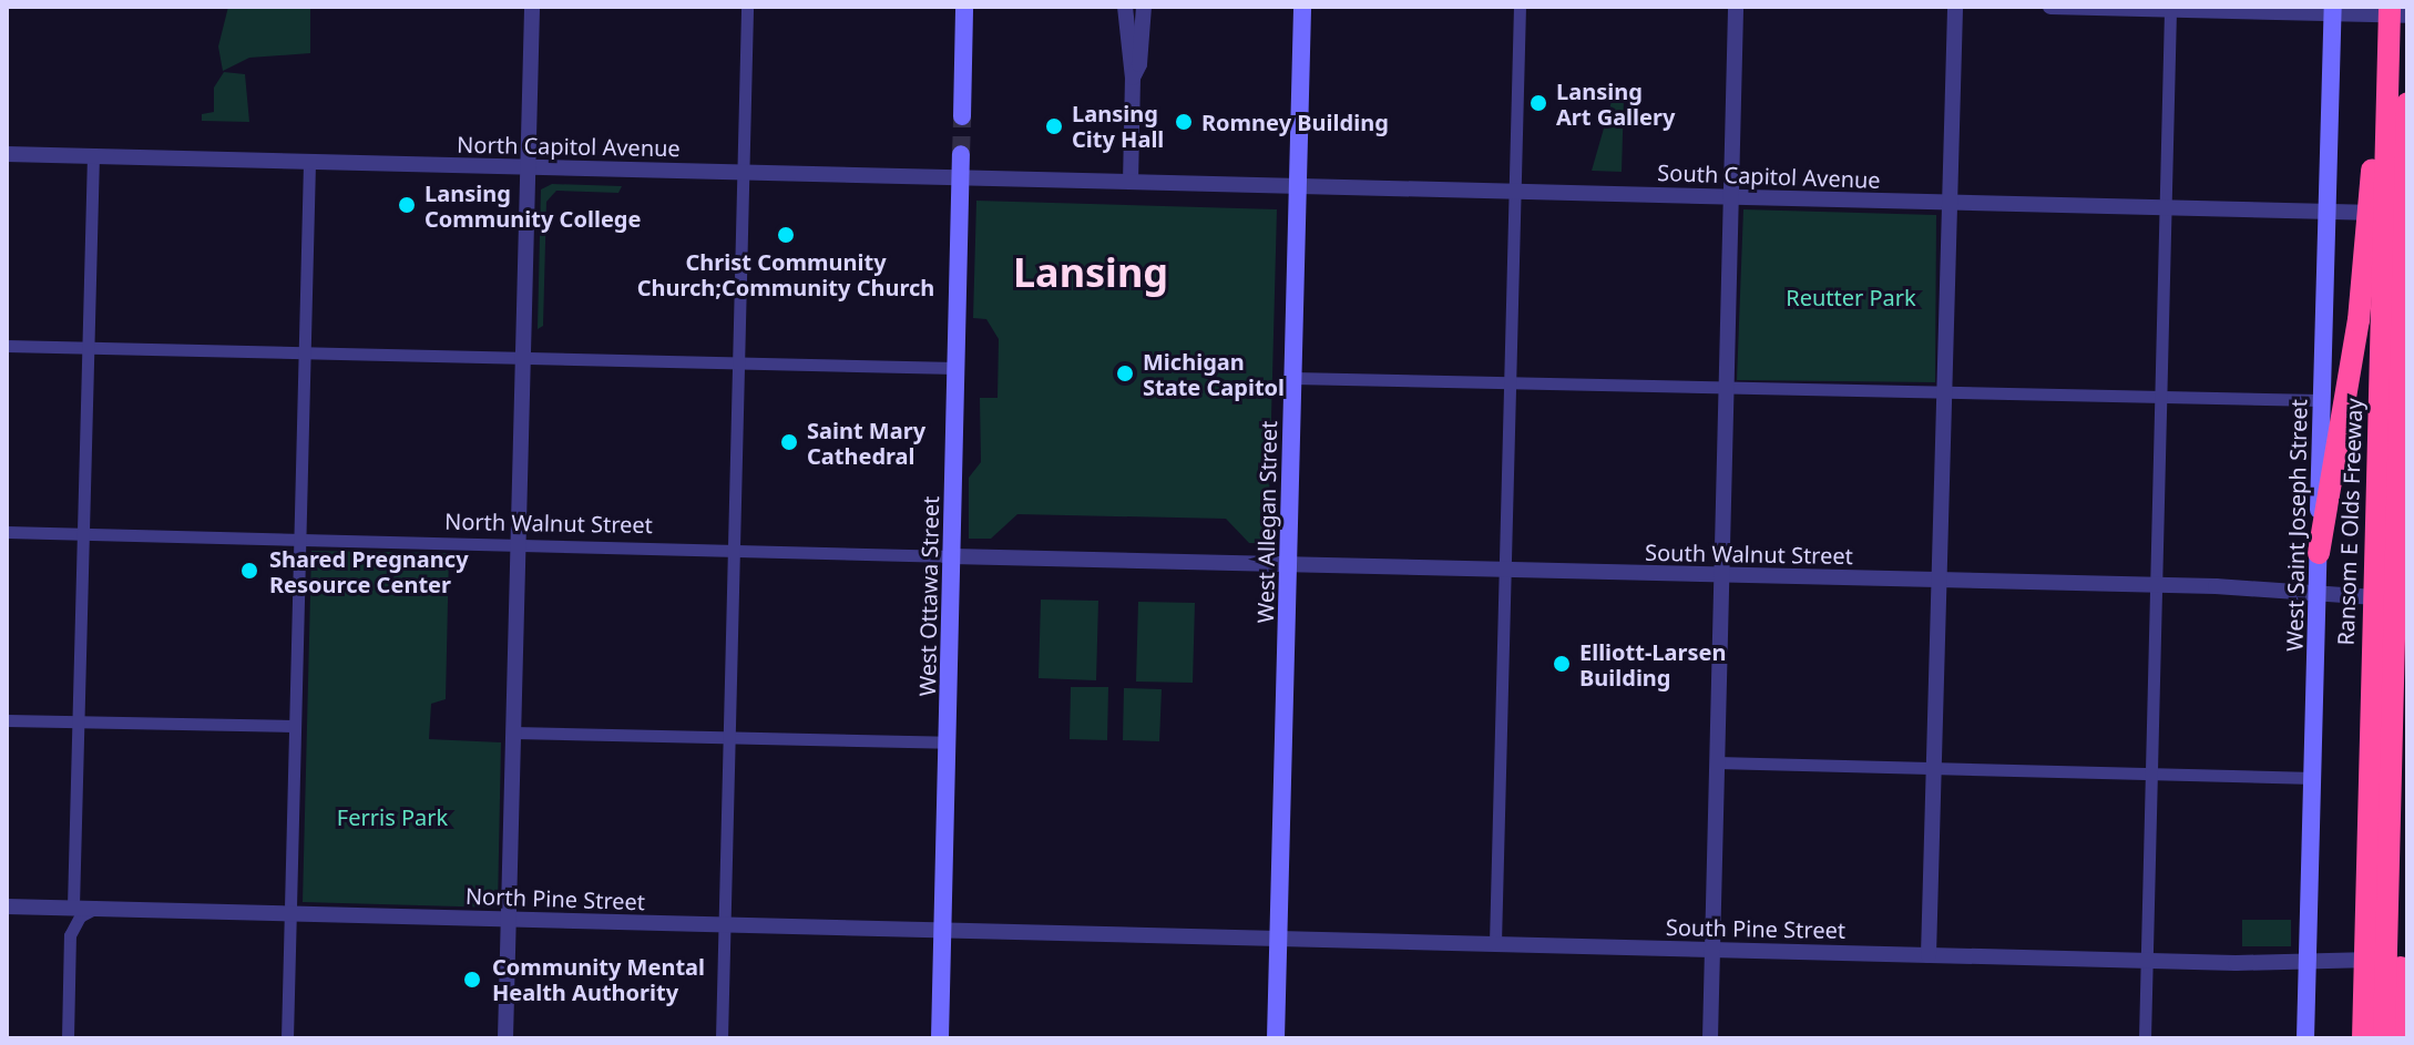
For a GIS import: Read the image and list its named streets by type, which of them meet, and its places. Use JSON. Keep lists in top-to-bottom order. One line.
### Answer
{"streets":{"highway":["Ransom E Olds Freeway"],"main road":["West Allegan Street","West Saint Joseph Street","West Ottawa Street"],"street":["North Capitol Avenue","South Capitol Avenue","North Walnut Street","South Walnut Street","North Pine Street","South Pine Street"]},"crossings":[["North Capitol Avenue","South Capitol Avenue"],["North Capitol Avenue","West Ottawa Street"],["South Capitol Avenue","West Allegan Street"],["South Capitol Avenue","West Saint Joseph Street"],["West Allegan Street","South Walnut Street"],["West Allegan Street","South Pine Street"],["North Walnut Street","South Walnut Street"],["North Walnut Street","West Ottawa Street"],["West Saint Joseph Street","South Walnut Street"],["West Saint Joseph Street","South Pine Street"],["West Ottawa Street","North Pine Street"],["North Pine Street","South Pine Street"]],"districts":["Lansing"],"parks":["Reutter Park","Ferris Park"],"places":["Lansing Art Gallery","Romney Building","Lansing City Hall","Lansing Community College","Christ Community Church;Community Church","Michigan State Capitol","Saint Mary Cathedral","Shared Pregnancy Resource Center","Elliott-Larsen Building","Community Mental Health Authority"]}
